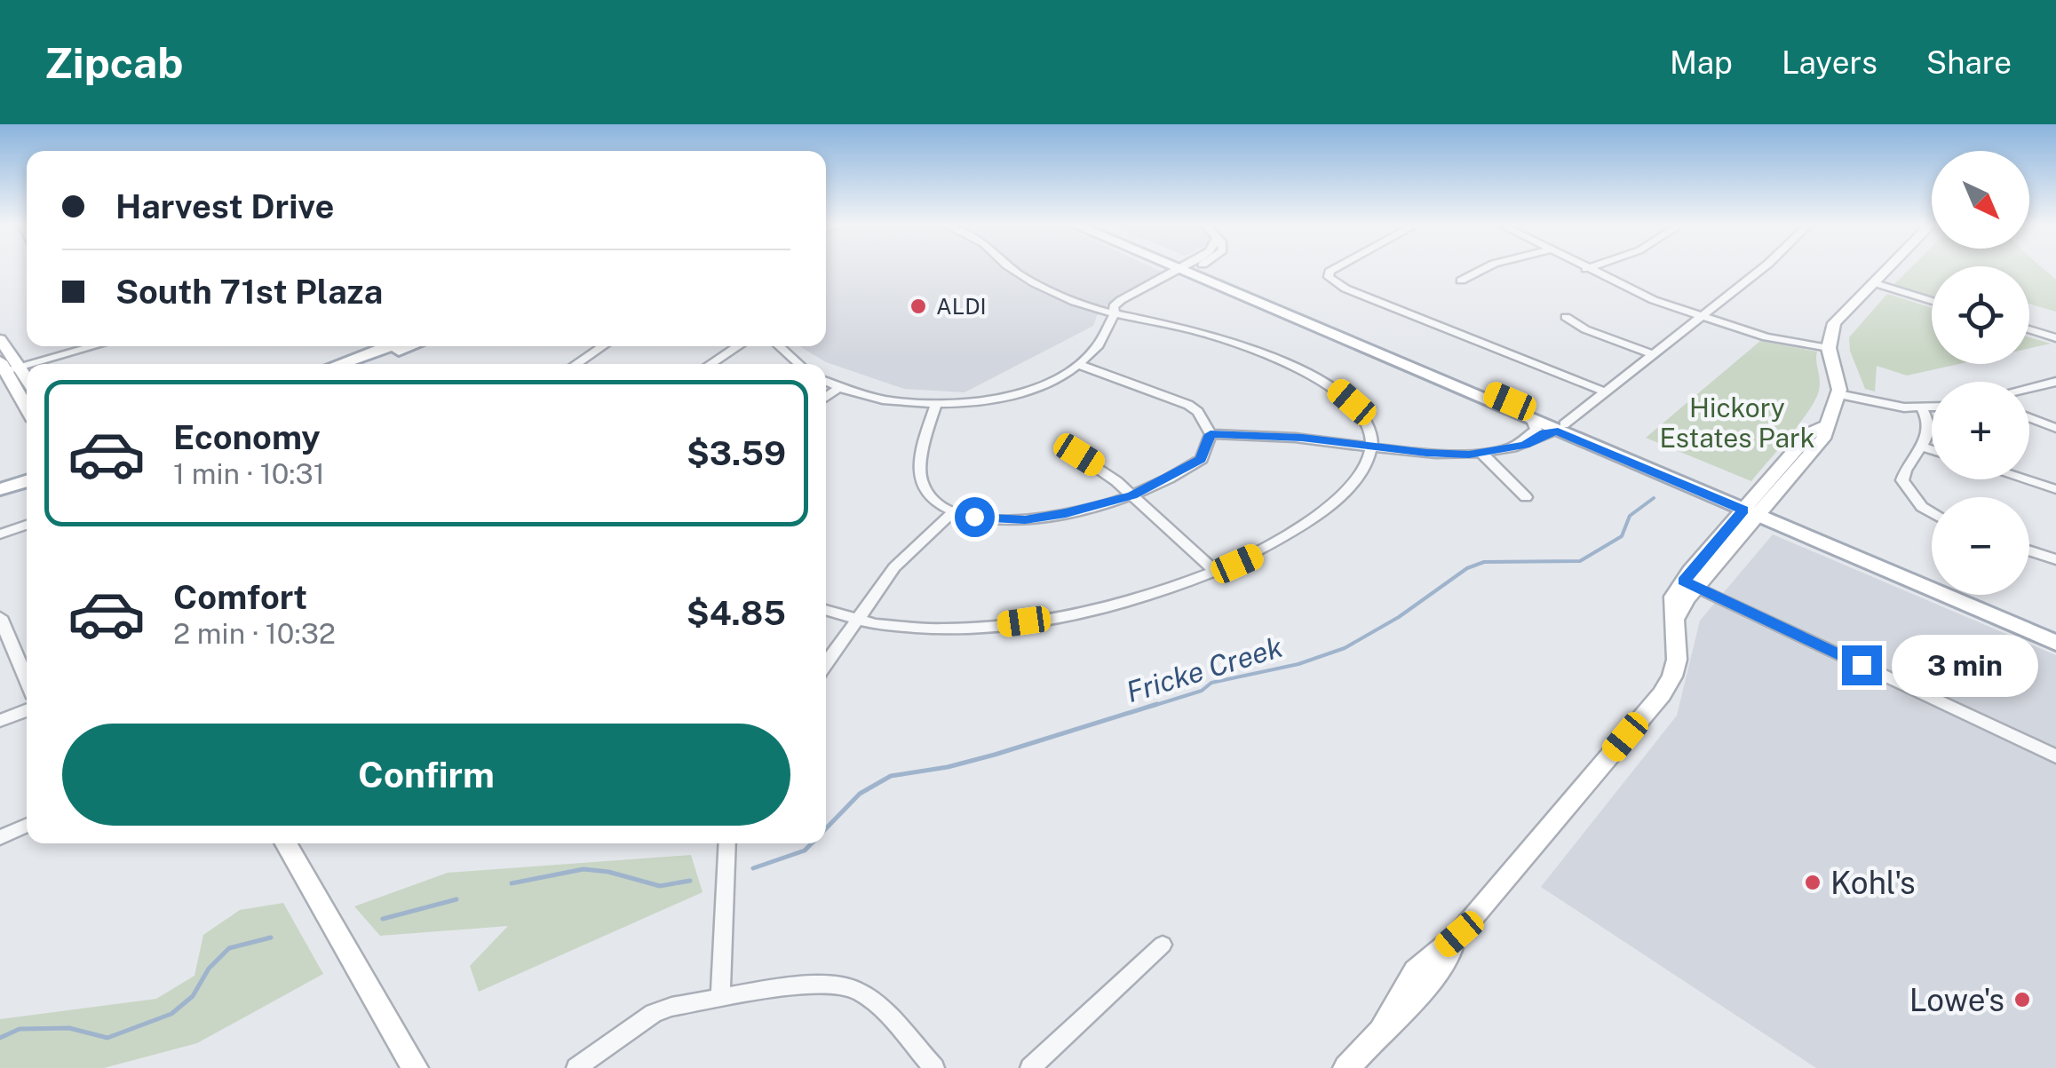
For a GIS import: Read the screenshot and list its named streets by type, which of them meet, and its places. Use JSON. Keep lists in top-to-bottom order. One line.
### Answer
{"water":["Fricke Creek"],"parks":["Hickory Estates Park"],"places":["ALDI","Kohl's","Lowe's"],"north":"bottom right","page":{"header":"Zipcab","nav":["Map","Layers","Share"],"map_buttons":["+","−"],"banner":["Harvest Drive","South 71st Plaza"],"list":[{"name":"Economy","note":"1 min · 10:31","value":"$3.59"},{"name":"Comfort","note":"2 min · 10:32","value":"$4.85"}],"bubble":"3 min","buttons":"Confirm"}}
